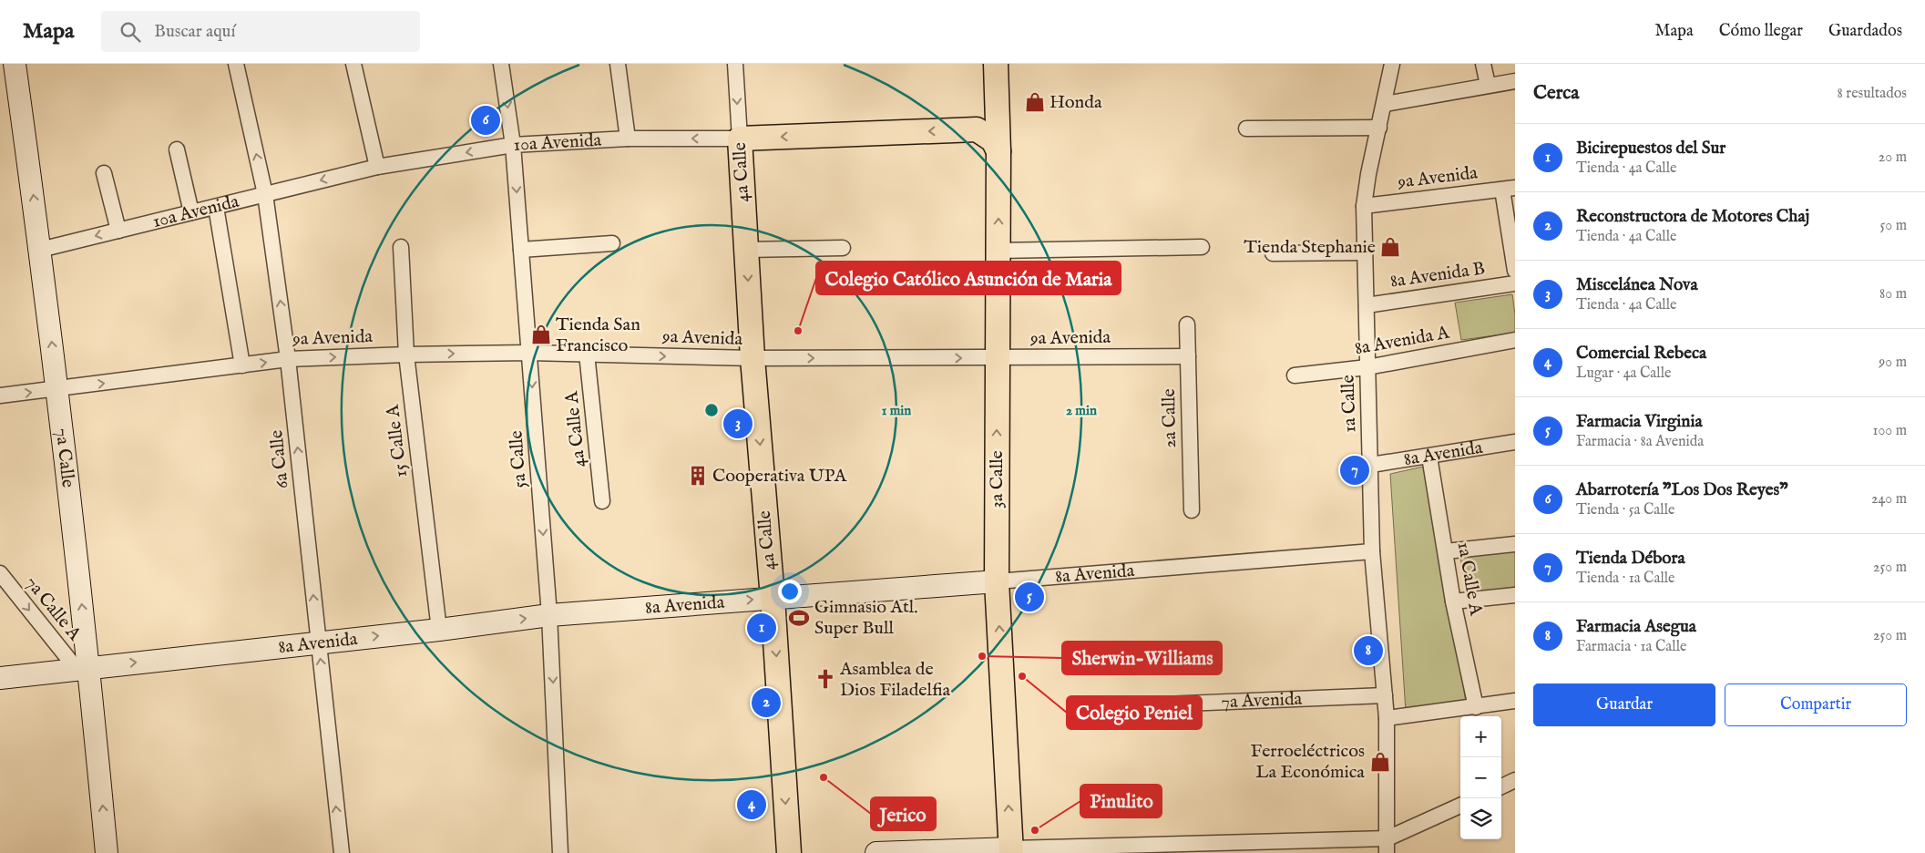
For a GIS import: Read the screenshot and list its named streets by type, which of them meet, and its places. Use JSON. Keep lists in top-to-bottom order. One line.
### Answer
{"streets":{"main road":["10a Avenida","4a Calle","3a Calle"],"street":["9a Avenida","8a Avenida B","8a Avenida A","1a Calle","2a Calle","4a Calle A","15 Calle A","8a Avenida","7a Calle","6a Calle","5a Calle","1a Calle A","7a Calle A","7a Avenida"]},"crossings":[["10a Avenida","4a Calle"],["10a Avenida","7a Calle"],["10a Avenida","6a Calle"],["10a Avenida","5a Calle"],["4a Calle","9a Avenida"],["4a Calle","8a Avenida"],["9a Avenida","1a Calle"],["9a Avenida","2a Calle"],["9a Avenida","4a Calle A"],["9a Avenida","15 Calle A"],["9a Avenida","7a Calle"],["9a Avenida","6a Calle"],["9a Avenida","5a Calle"],["9a Avenida","3a Calle"],["8a Avenida B","1a Calle"],["8a Avenida A","1a Calle"],["1a Calle","8a Avenida"],["1a Calle","7a Avenida"],["15 Calle A","8a Avenida"],["8a Avenida","7a Calle"],["8a Avenida","6a Calle"],["8a Avenida","5a Calle"],["8a Avenida","3a Calle"],["8a Avenida","1a Calle A"],["8a Avenida","7a Calle A"],["7a Calle","7a Calle A"]],"one_way":["10a Avenida","4a Calle","9a Avenida","8a Avenida","5a Calle","3a Calle","7a Calle A"],"places":{"shop":["Honda","Tienda Stephanie","Tienda San Francisco","Ferroeléctricos La Económica"],"other":["Colegio Católico Asunción de Maria","Sherwin-Williams","Colegio Peniel","Jerico","Pinulito"],"building":["Cooperativa UPA"],"sports":["Gimnasio Atl. Super Bull"],"church":["Asamblea de Dios Filadelfia"]},"page":{"header":"Mapa","search":"Buscar aquí","nav":["Mapa","Cómo llegar","Guardados"],"heading":["Cerca","8 resultados"],"pins":["6","3","7","5","1","8","2","4"],"list":[{"mark":"1","name":"Bicirepuestos del Sur","note":"Tienda · 4a Calle","value":"20 m"},{"mark":"2","name":"Reconstructora de Motores Chaj","note":"Tienda · 4a Calle","value":"50 m"},{"mark":"3","name":"Miscelánea Nova","note":"Tienda · 4a Calle","value":"80 m"},{"mark":"4","name":"Comercial Rebeca","note":"Lugar · 4a Calle","value":"90 m"},{"mark":"5","name":"Farmacia Virginia","note":"Farmacia · 8a Avenida","value":"100 m"},{"mark":"6","name":"Abarrotería \"Los Dos Reyes\"","note":"Tienda · 5a Calle","value":"240 m"},{"mark":"7","name":"Tienda Débora","note":"Tienda · 1a Calle","value":"250 m"},{"mark":"8","name":"Farmacia Asegua","note":"Farmacia · 1a Calle","value":"250 m"}],"buttons":["Guardar","Compartir"],"map_buttons":["+","−"]},"rings":["1 min","2 min"]}
